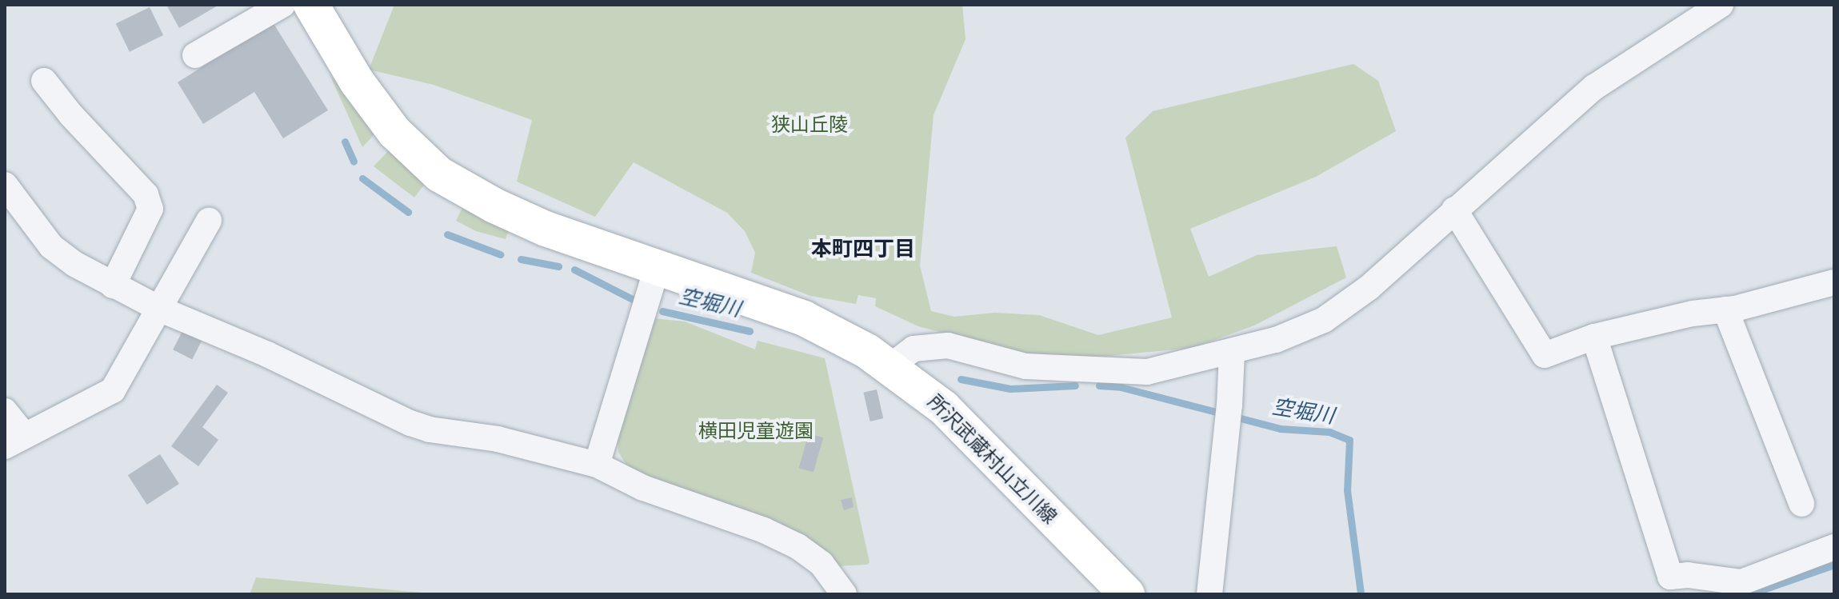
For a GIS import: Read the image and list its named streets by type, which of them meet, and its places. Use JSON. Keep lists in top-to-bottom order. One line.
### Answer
{"streets":{"main road":["所沢武蔵村山立川線"]},"districts":["本町四丁目"],"water":["空堀川"],"parks":["狭山丘陵","横田児童遊園"]}
